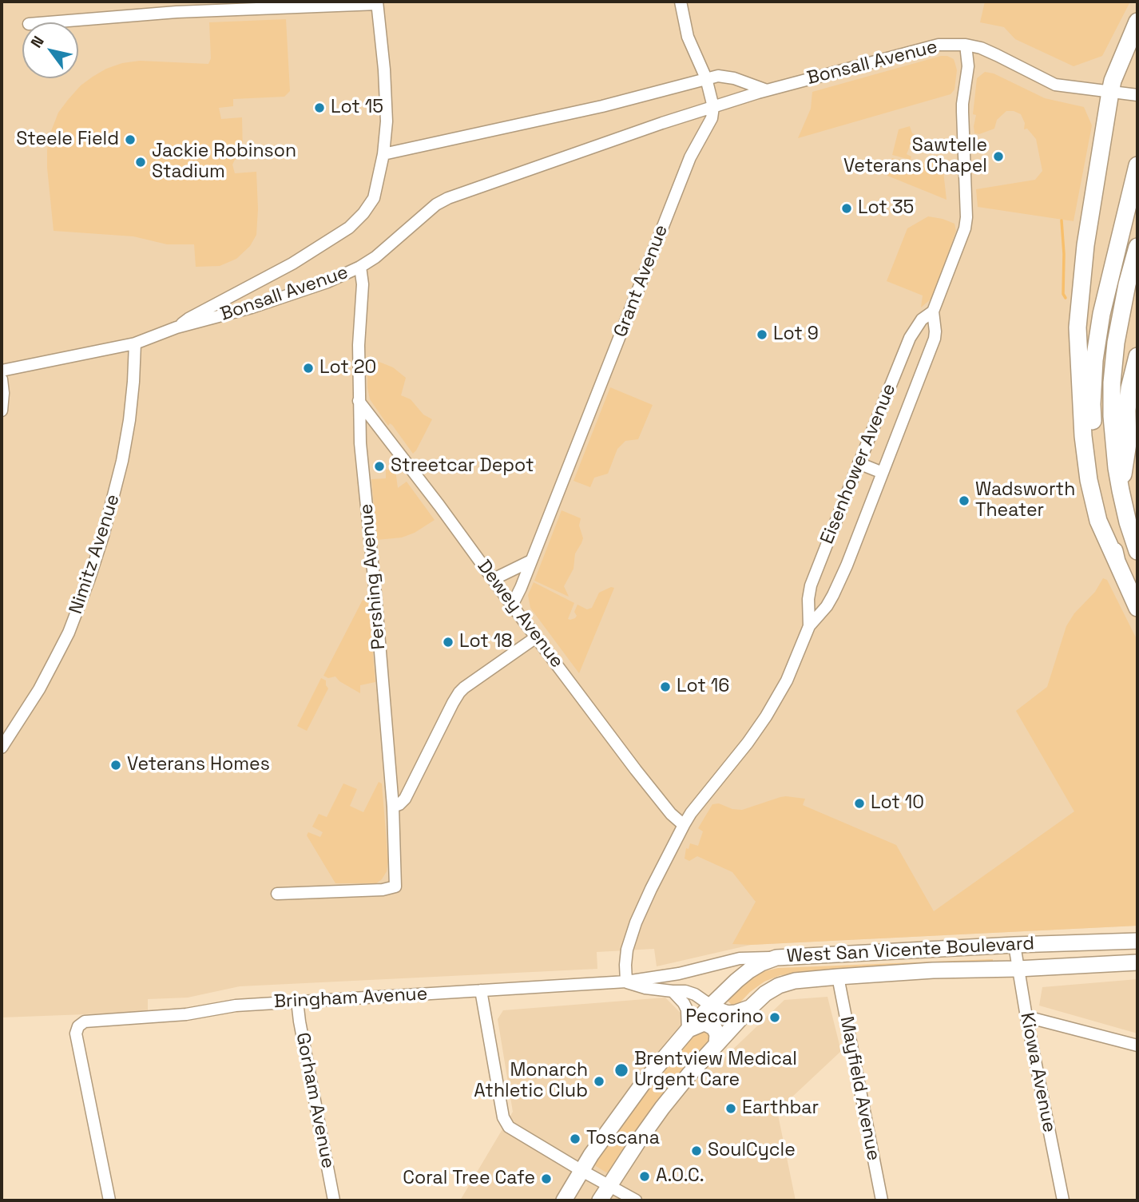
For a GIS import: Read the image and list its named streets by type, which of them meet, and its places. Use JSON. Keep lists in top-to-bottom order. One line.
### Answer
{"streets":{"main road":["West San Vicente Boulevard"],"street":["Bonsall Avenue","Grant Avenue","Eisenhower Avenue","Nimitz Avenue","Pershing Avenue","Dewey Avenue","Bringham Avenue","Kiowa Avenue","Mayfield Avenue","Gorham Avenue"]},"crossings":[["Bonsall Avenue","Grant Avenue"],["Bonsall Avenue","Eisenhower Avenue"],["Bonsall Avenue","Nimitz Avenue"],["Bonsall Avenue","Pershing Avenue"],["Grant Avenue","Dewey Avenue"],["Eisenhower Avenue","Dewey Avenue"],["Eisenhower Avenue","Bringham Avenue"],["Pershing Avenue","Dewey Avenue"],["West San Vicente Boulevard","Bringham Avenue"],["West San Vicente Boulevard","Kiowa Avenue"],["West San Vicente Boulevard","Mayfield Avenue"],["Bringham Avenue","Gorham Avenue"]],"places":["Lot 15","Steele Field","Sawtelle Veterans Chapel","Jackie Robinson Stadium","Lot 35","Lot 9","Lot 20","Streetcar Depot","Wadsworth Theater","Lot 18","Lot 16","Veterans Homes","Lot 10","Pecorino","Brentview Medical Urgent Care","Monarch Athletic Club","Earthbar","Toscana","SoulCycle","A.O.C.","Coral Tree Cafe"],"north":"top left"}
